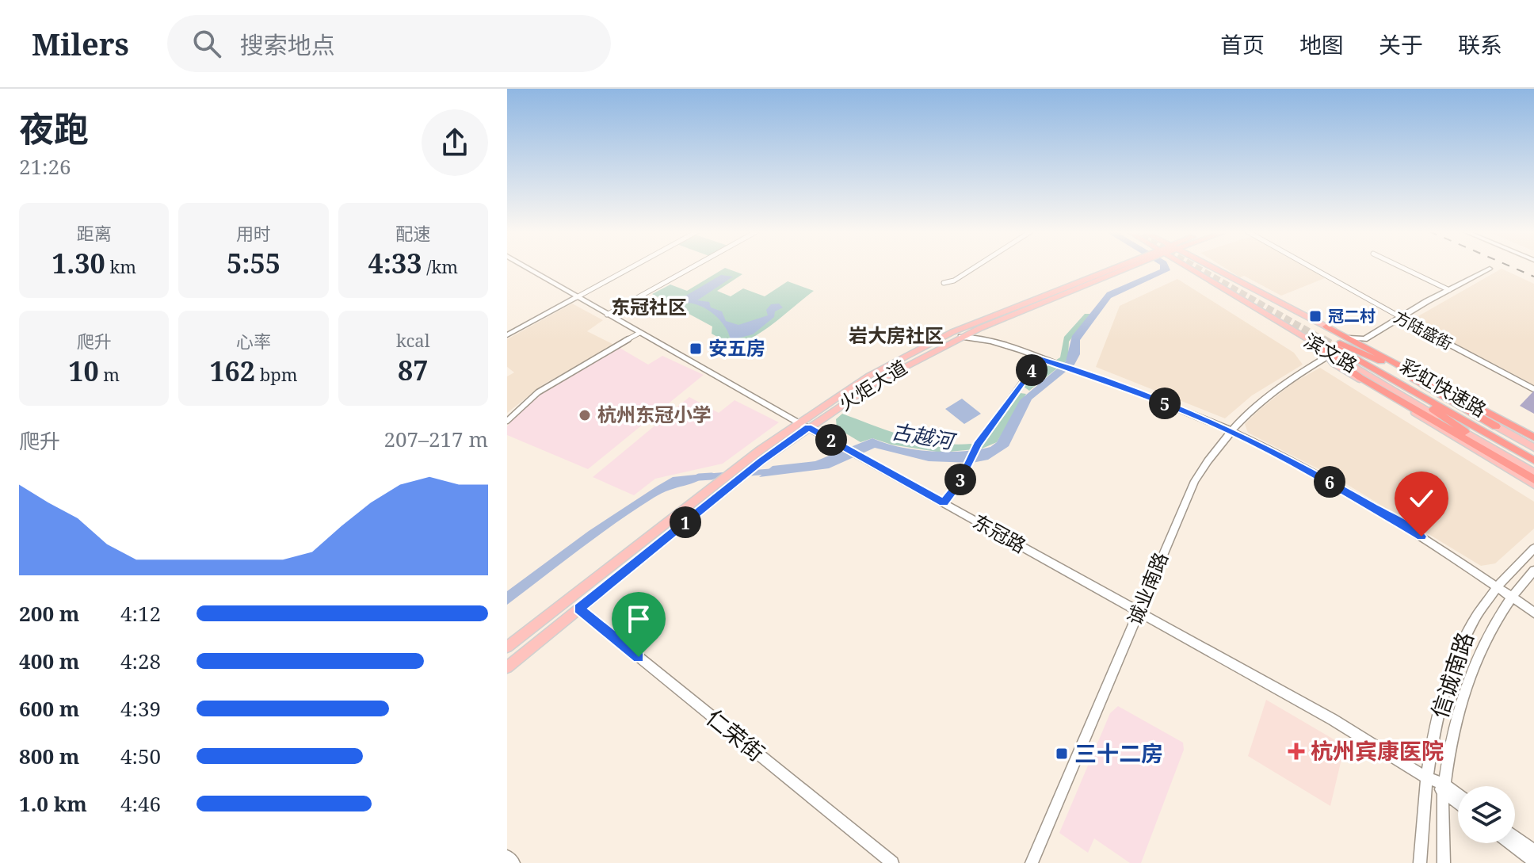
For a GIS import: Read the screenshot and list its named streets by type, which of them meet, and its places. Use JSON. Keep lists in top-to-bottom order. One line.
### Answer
{"streets":{"highway":["彩虹快速路"],"main road":["滨文路","火炬大道","东冠路","诚业南路","信诚南路","仁荣街"],"street":["方陆盛街"]},"crossings":[["滨文路","诚业南路"],["火炬大道","东冠路"],["火炬大道","仁荣街"],["东冠路","诚业南路"],["东冠路","信诚南路"]],"districts":["东冠社区","岩大房社区"],"water":["古越河"],"places":{"transit":["冠二村","安五房","三十二房"],"other":["杭州东冠小学"],"health":["杭州宾康医院"]},"page":{"header":"Milers","search":"搜索地点","nav":["首页","地图","关于","联系"],"heading":["夜跑","21:26"],"stats":[["距离","1.30 km"],["用时","5:55"],["配速","4:33 /km"],["爬升","10 m"],["心率","162 bpm"],["kcal","87"]],"pins":["4","5","2","3","6","1"],"chart":["爬升","207–217 m"],"list":[{"name":"200 m","note":"4:12"},{"name":"400 m","note":"4:28"},{"name":"600 m","note":"4:39"},{"name":"800 m","note":"4:50"},{"name":"1.0 km","note":"4:46"}]}}
